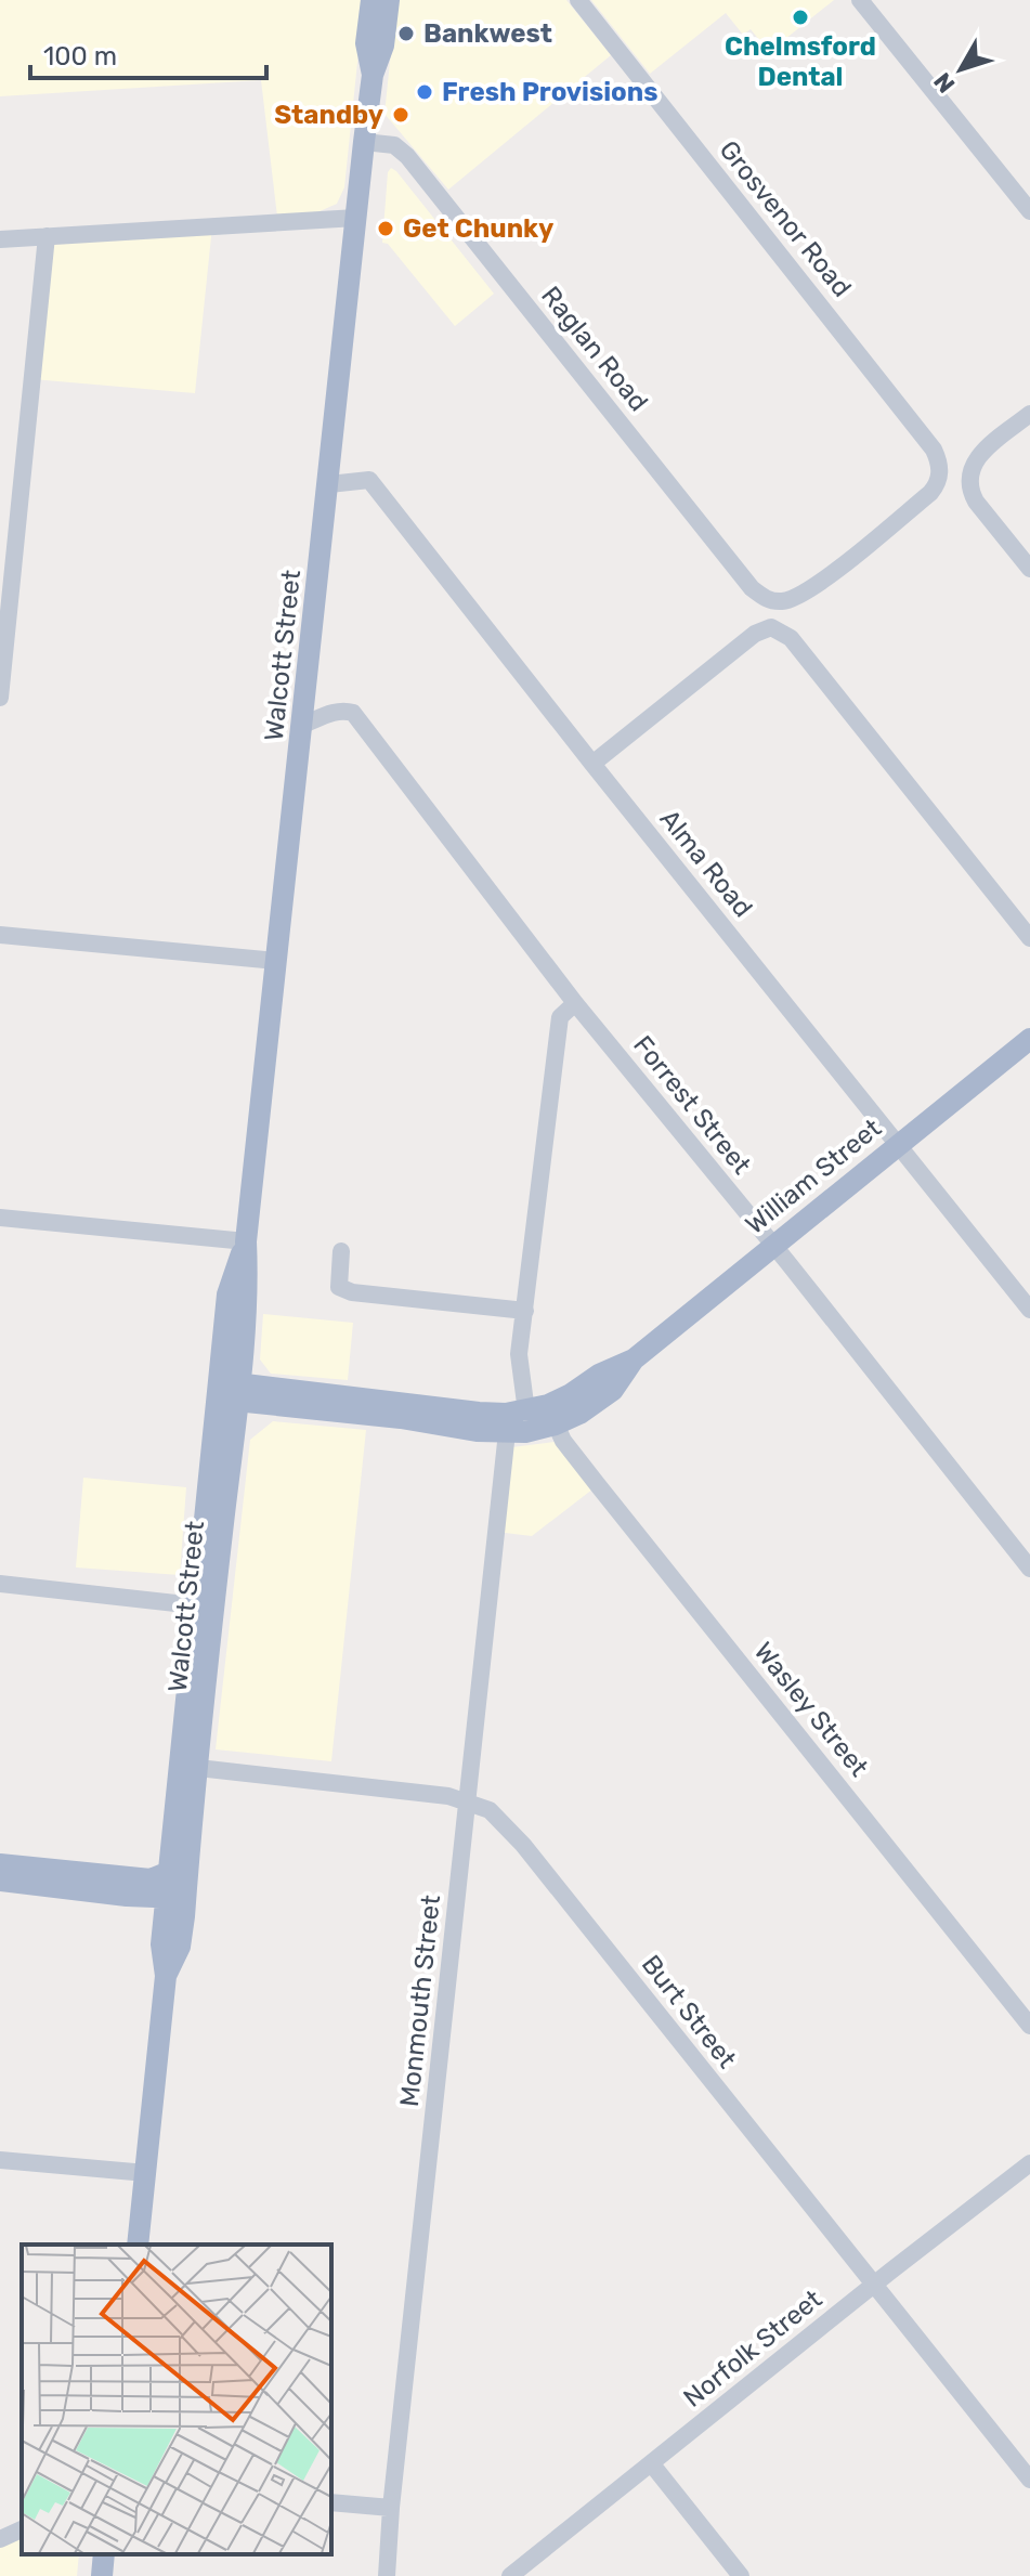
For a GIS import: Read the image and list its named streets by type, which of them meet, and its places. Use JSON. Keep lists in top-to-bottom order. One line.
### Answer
{"streets":{"main road":["Walcott Street","William Street"],"street":["Grosvenor Road","Raglan Road","Alma Road","Forrest Street","Wasley Street","Monmouth Street","Burt Street","Norfolk Street"]},"crossings":[["Grosvenor Road","Raglan Road"],["Raglan Road","Walcott Street"],["Walcott Street","Alma Road"],["Walcott Street","Forrest Street"],["Walcott Street","William Street"],["Walcott Street","Burt Street"],["Alma Road","William Street"],["Forrest Street","William Street"],["William Street","Wasley Street"],["William Street","Monmouth Street"],["Monmouth Street","Burt Street"],["Burt Street","Norfolk Street"]],"places":["Chelmsford Dental","Bankwest","Fresh Provisions","Standby","Get Chunky"],"scale_bar":"100 m","north":"bottom left"}
